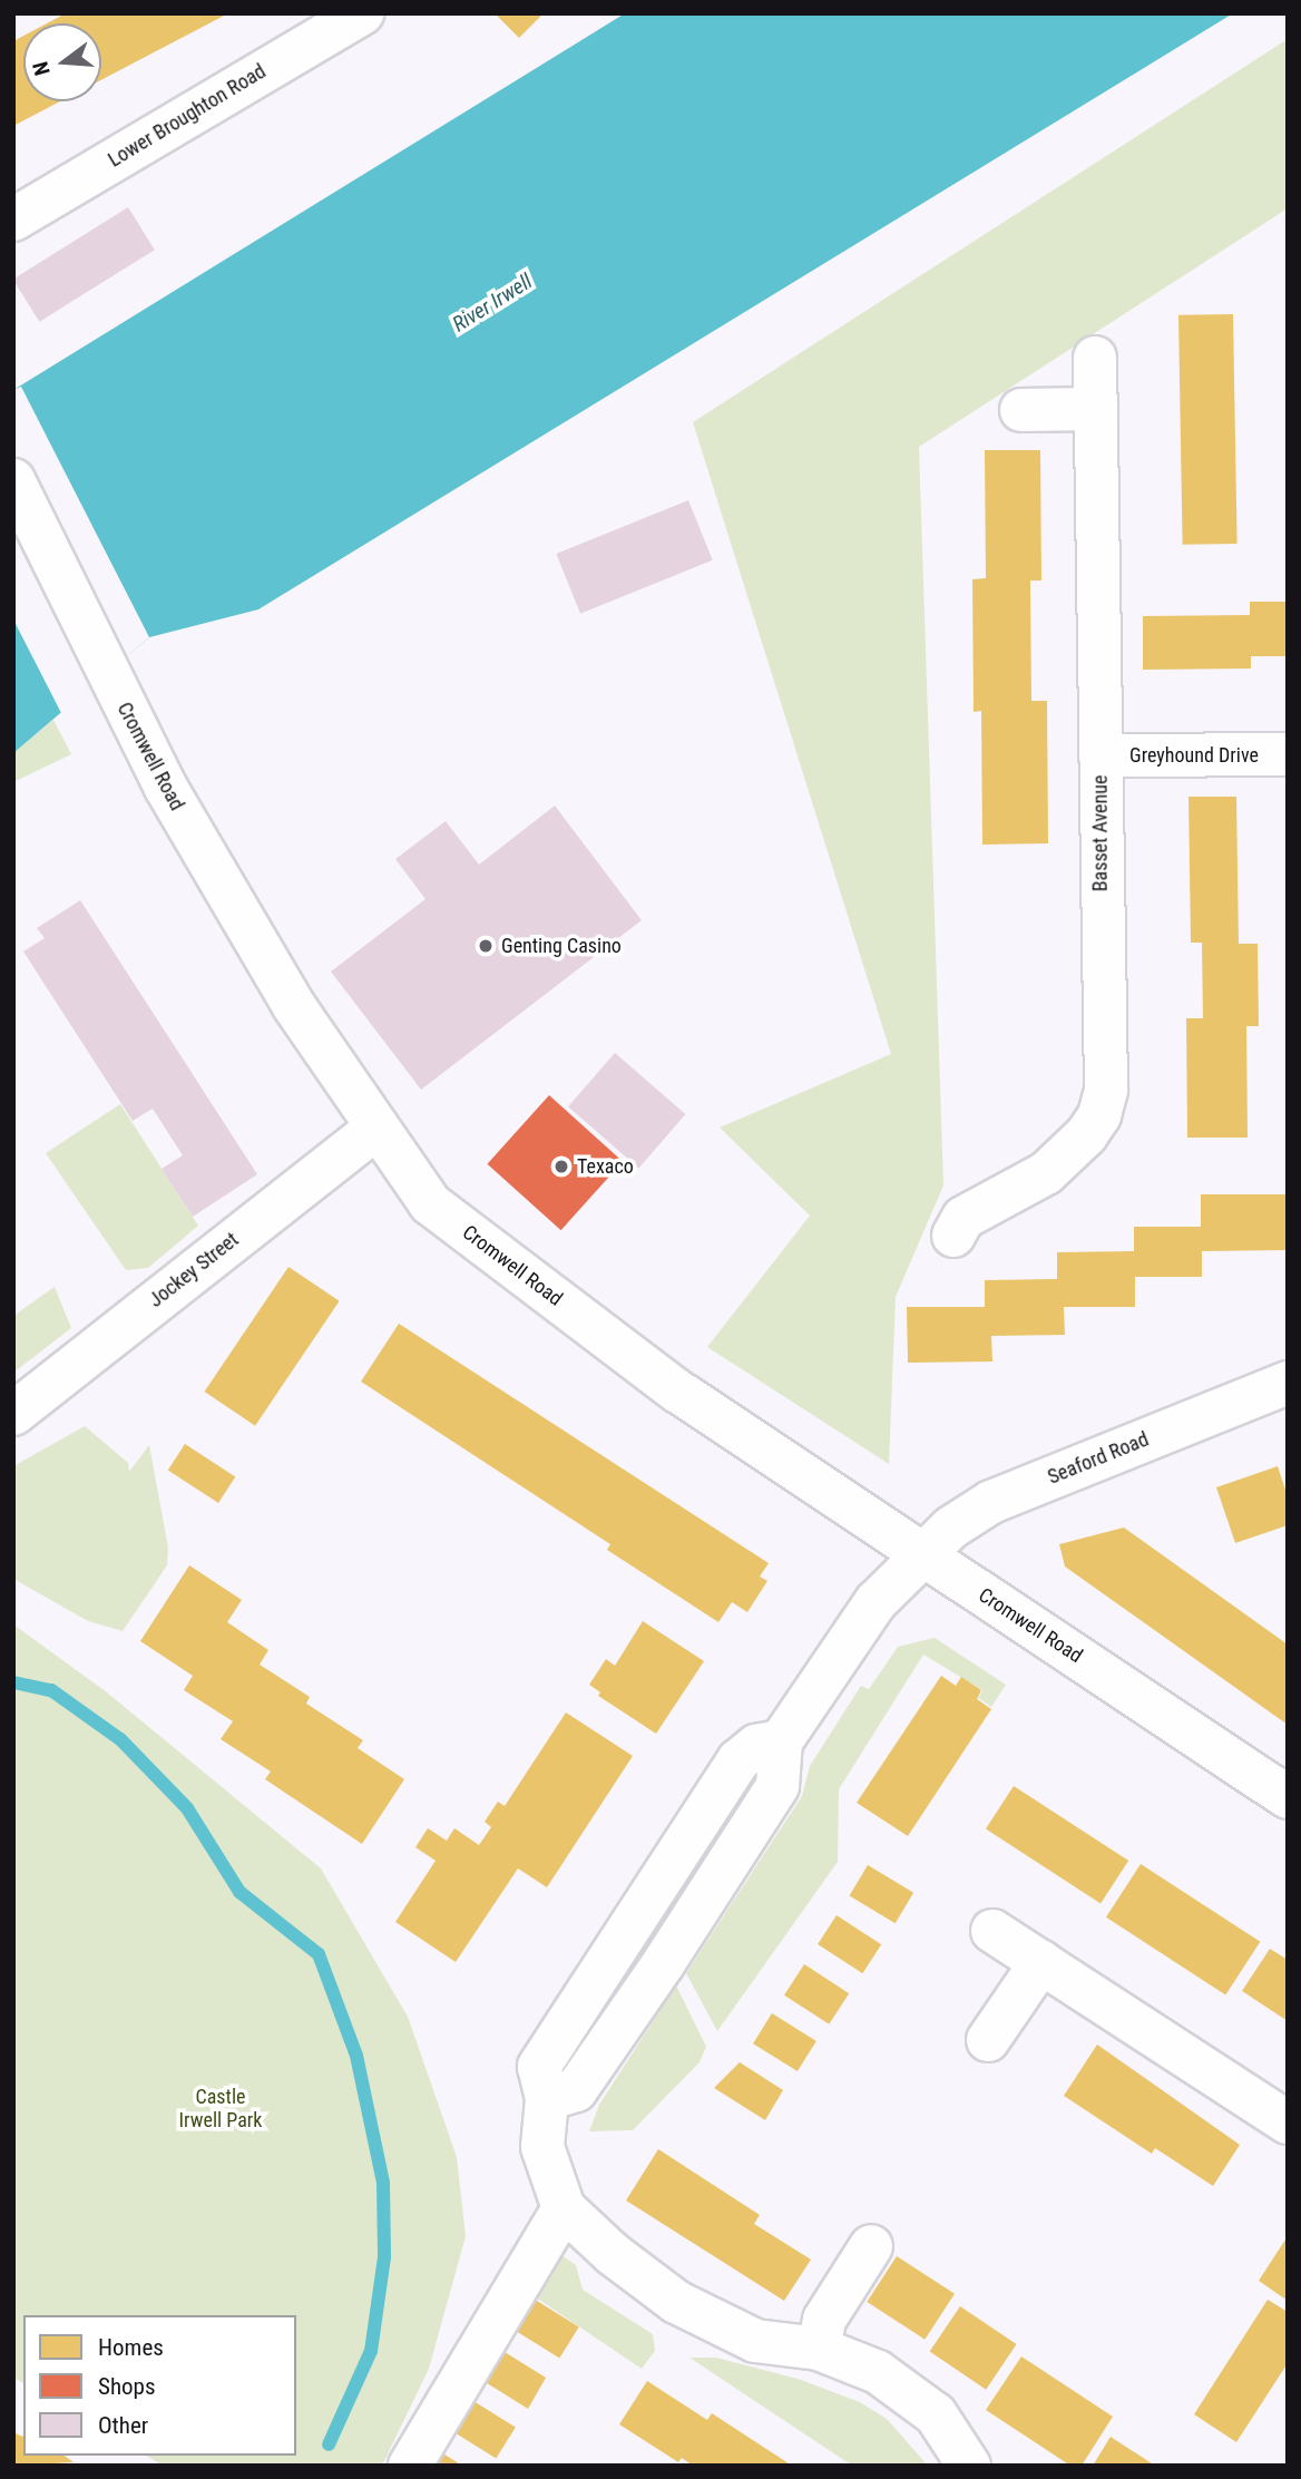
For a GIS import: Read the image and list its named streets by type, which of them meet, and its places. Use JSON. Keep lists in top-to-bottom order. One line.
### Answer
{"streets":{"main road":["Lower Broughton Road","Greyhound Drive","Cromwell Road","Basset Avenue","Jockey Street","Seaford Road"]},"crossings":[["Greyhound Drive","Basset Avenue"],["Cromwell Road","Jockey Street"],["Cromwell Road","Seaford Road"]],"water":["River Irwell"],"parks":["Castle Irwell Park"],"places":["Genting Casino","Texaco"],"legend":["Homes","Shops","Other"],"north":"left"}
